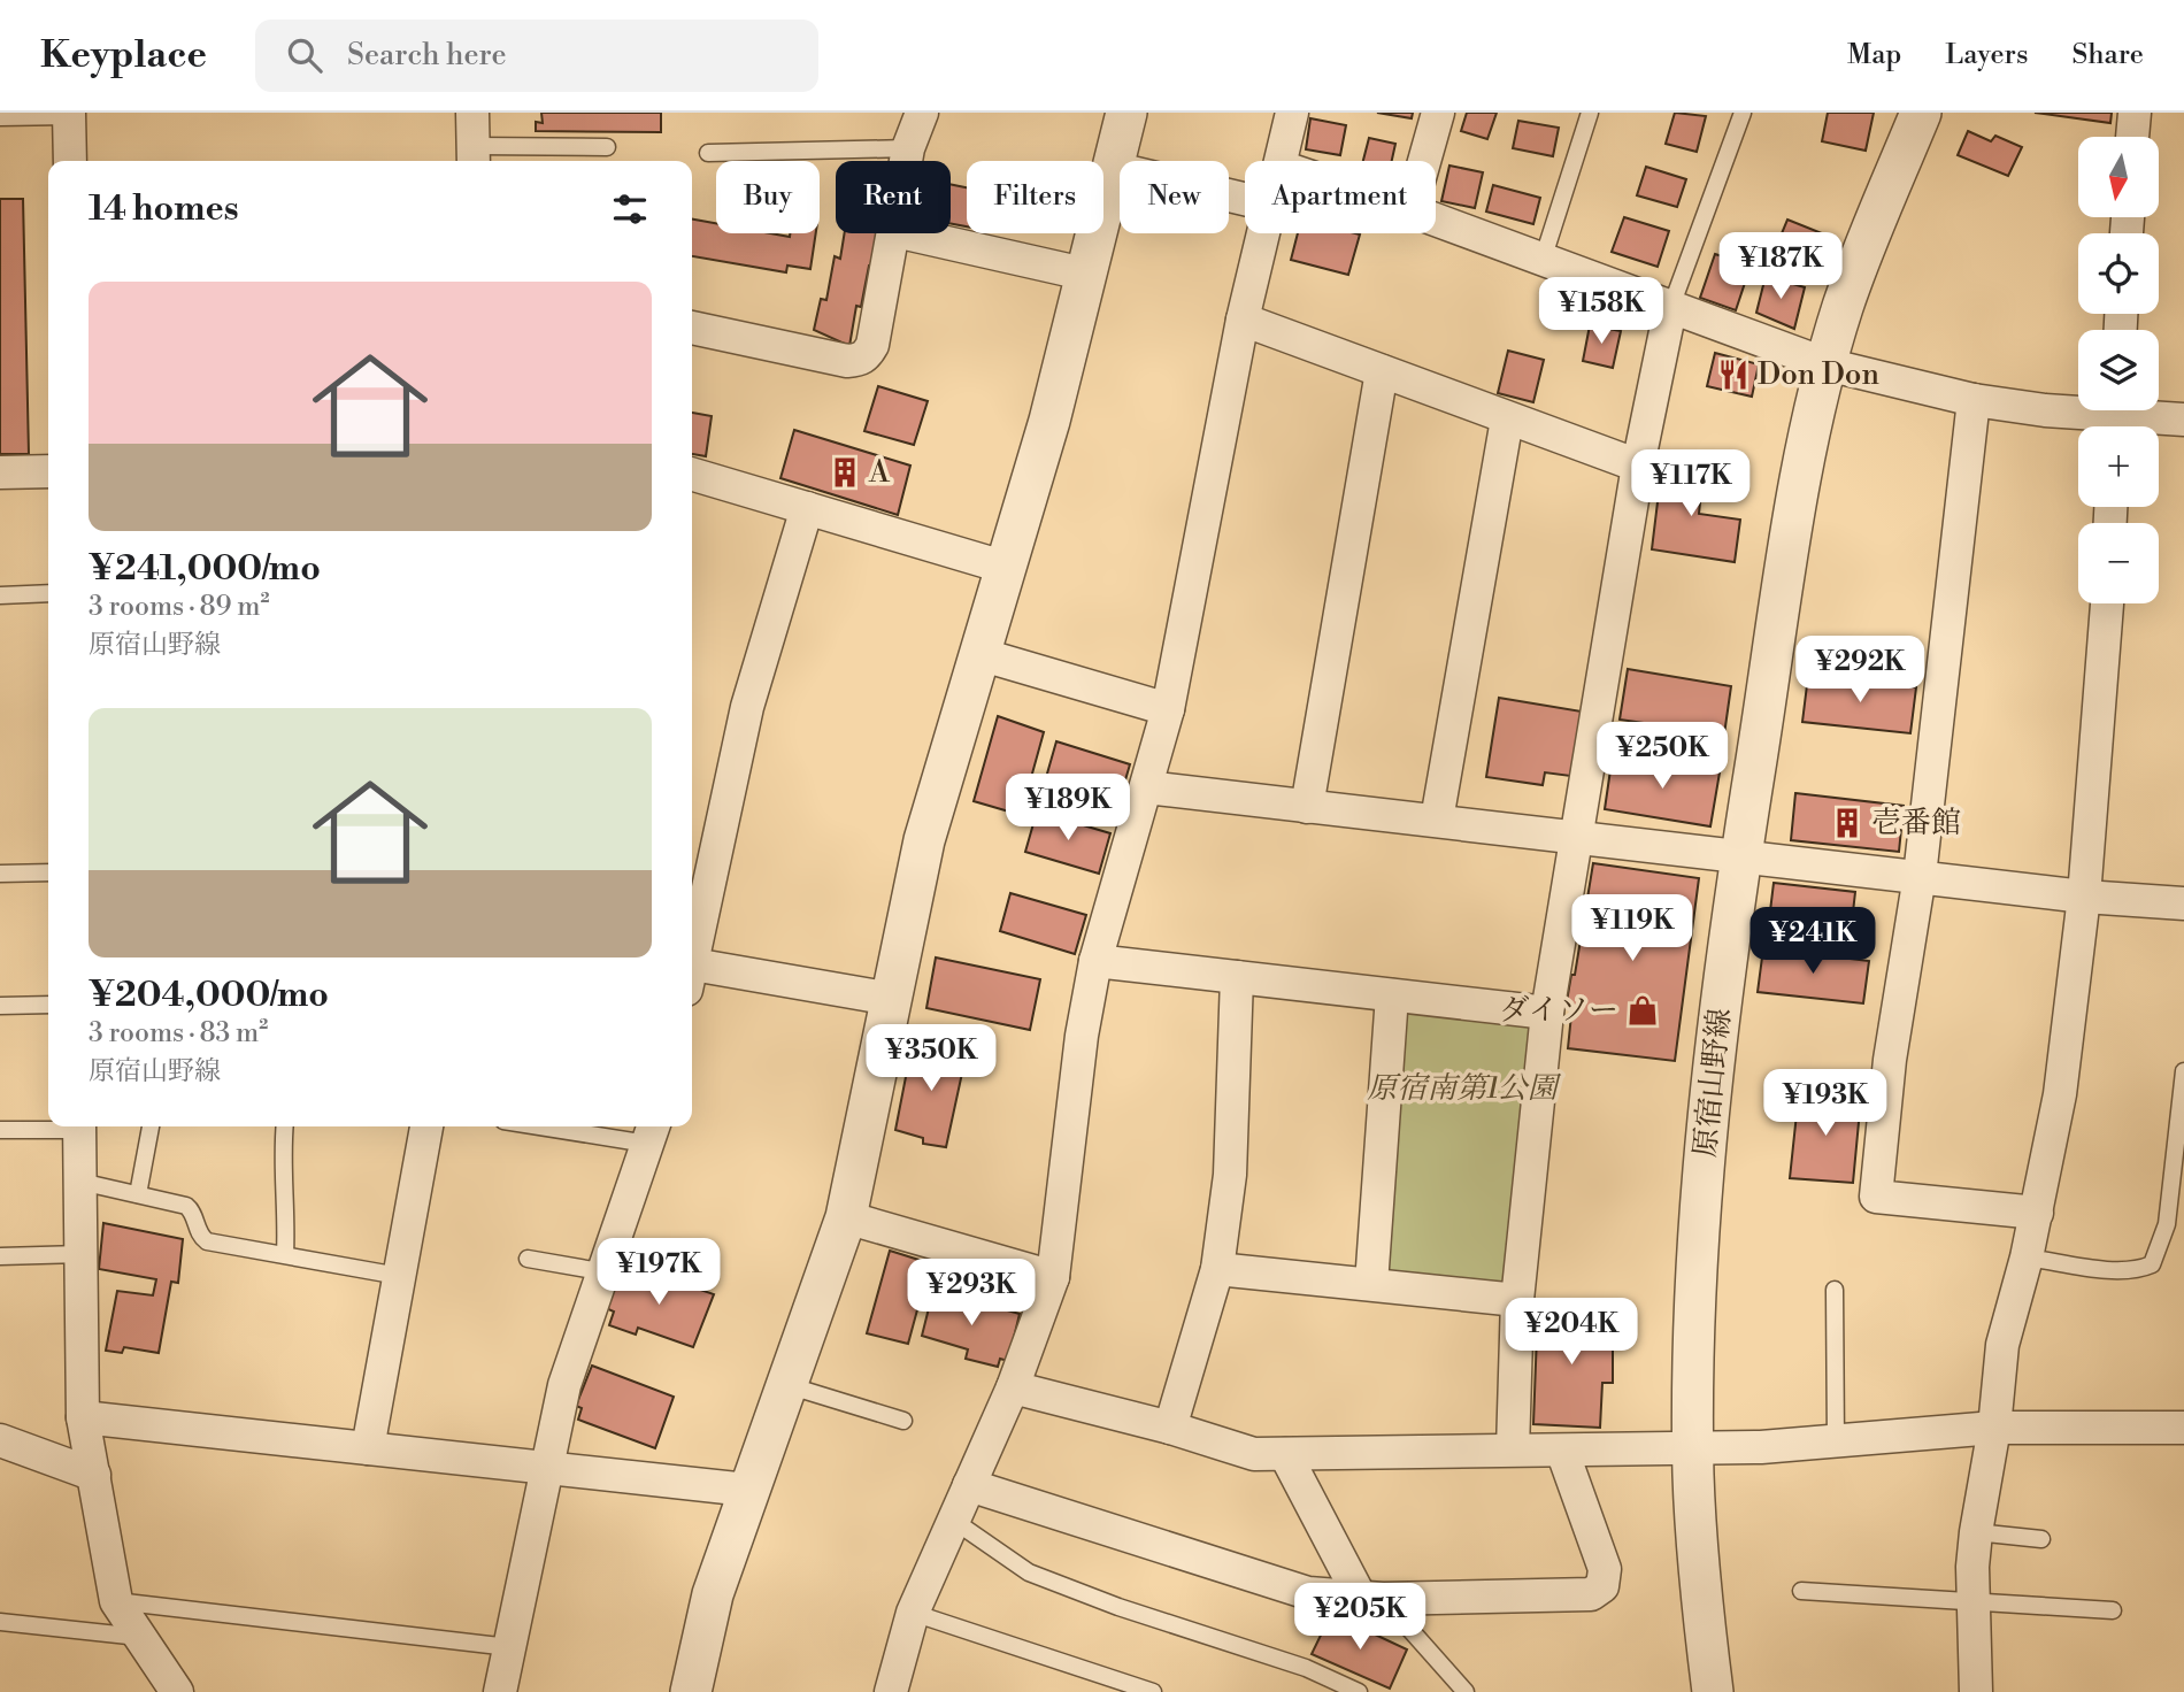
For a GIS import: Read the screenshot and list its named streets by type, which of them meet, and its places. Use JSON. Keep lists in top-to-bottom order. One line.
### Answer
{"streets":{"street":["原宿山野線"]},"parks":["原宿南第1公園"],"places":{"restaurant":["Don Don"],"building":["A","壱番館"],"shop":["ダイソー"]},"north":"bottom","page":{"header":"Keyplace","search":"Search here","nav":["Map","Layers","Share"],"map_buttons":["+","−"],"chip":["Buy","Rent","Filters","New","Apartment"],"heading":"14 homes","price":["¥187K","¥158K","¥117K","¥292K","¥250K","¥189K","¥119K","¥241K","¥350K","¥193K","¥197K","¥293K","¥204K","¥205K"],"list":[{"name":"¥241,000/mo","note":"3 rooms · 89 m² · 原宿山野線"},{"name":"¥204,000/mo","note":"3 rooms · 83 m² · 原宿山野線"}]}}
